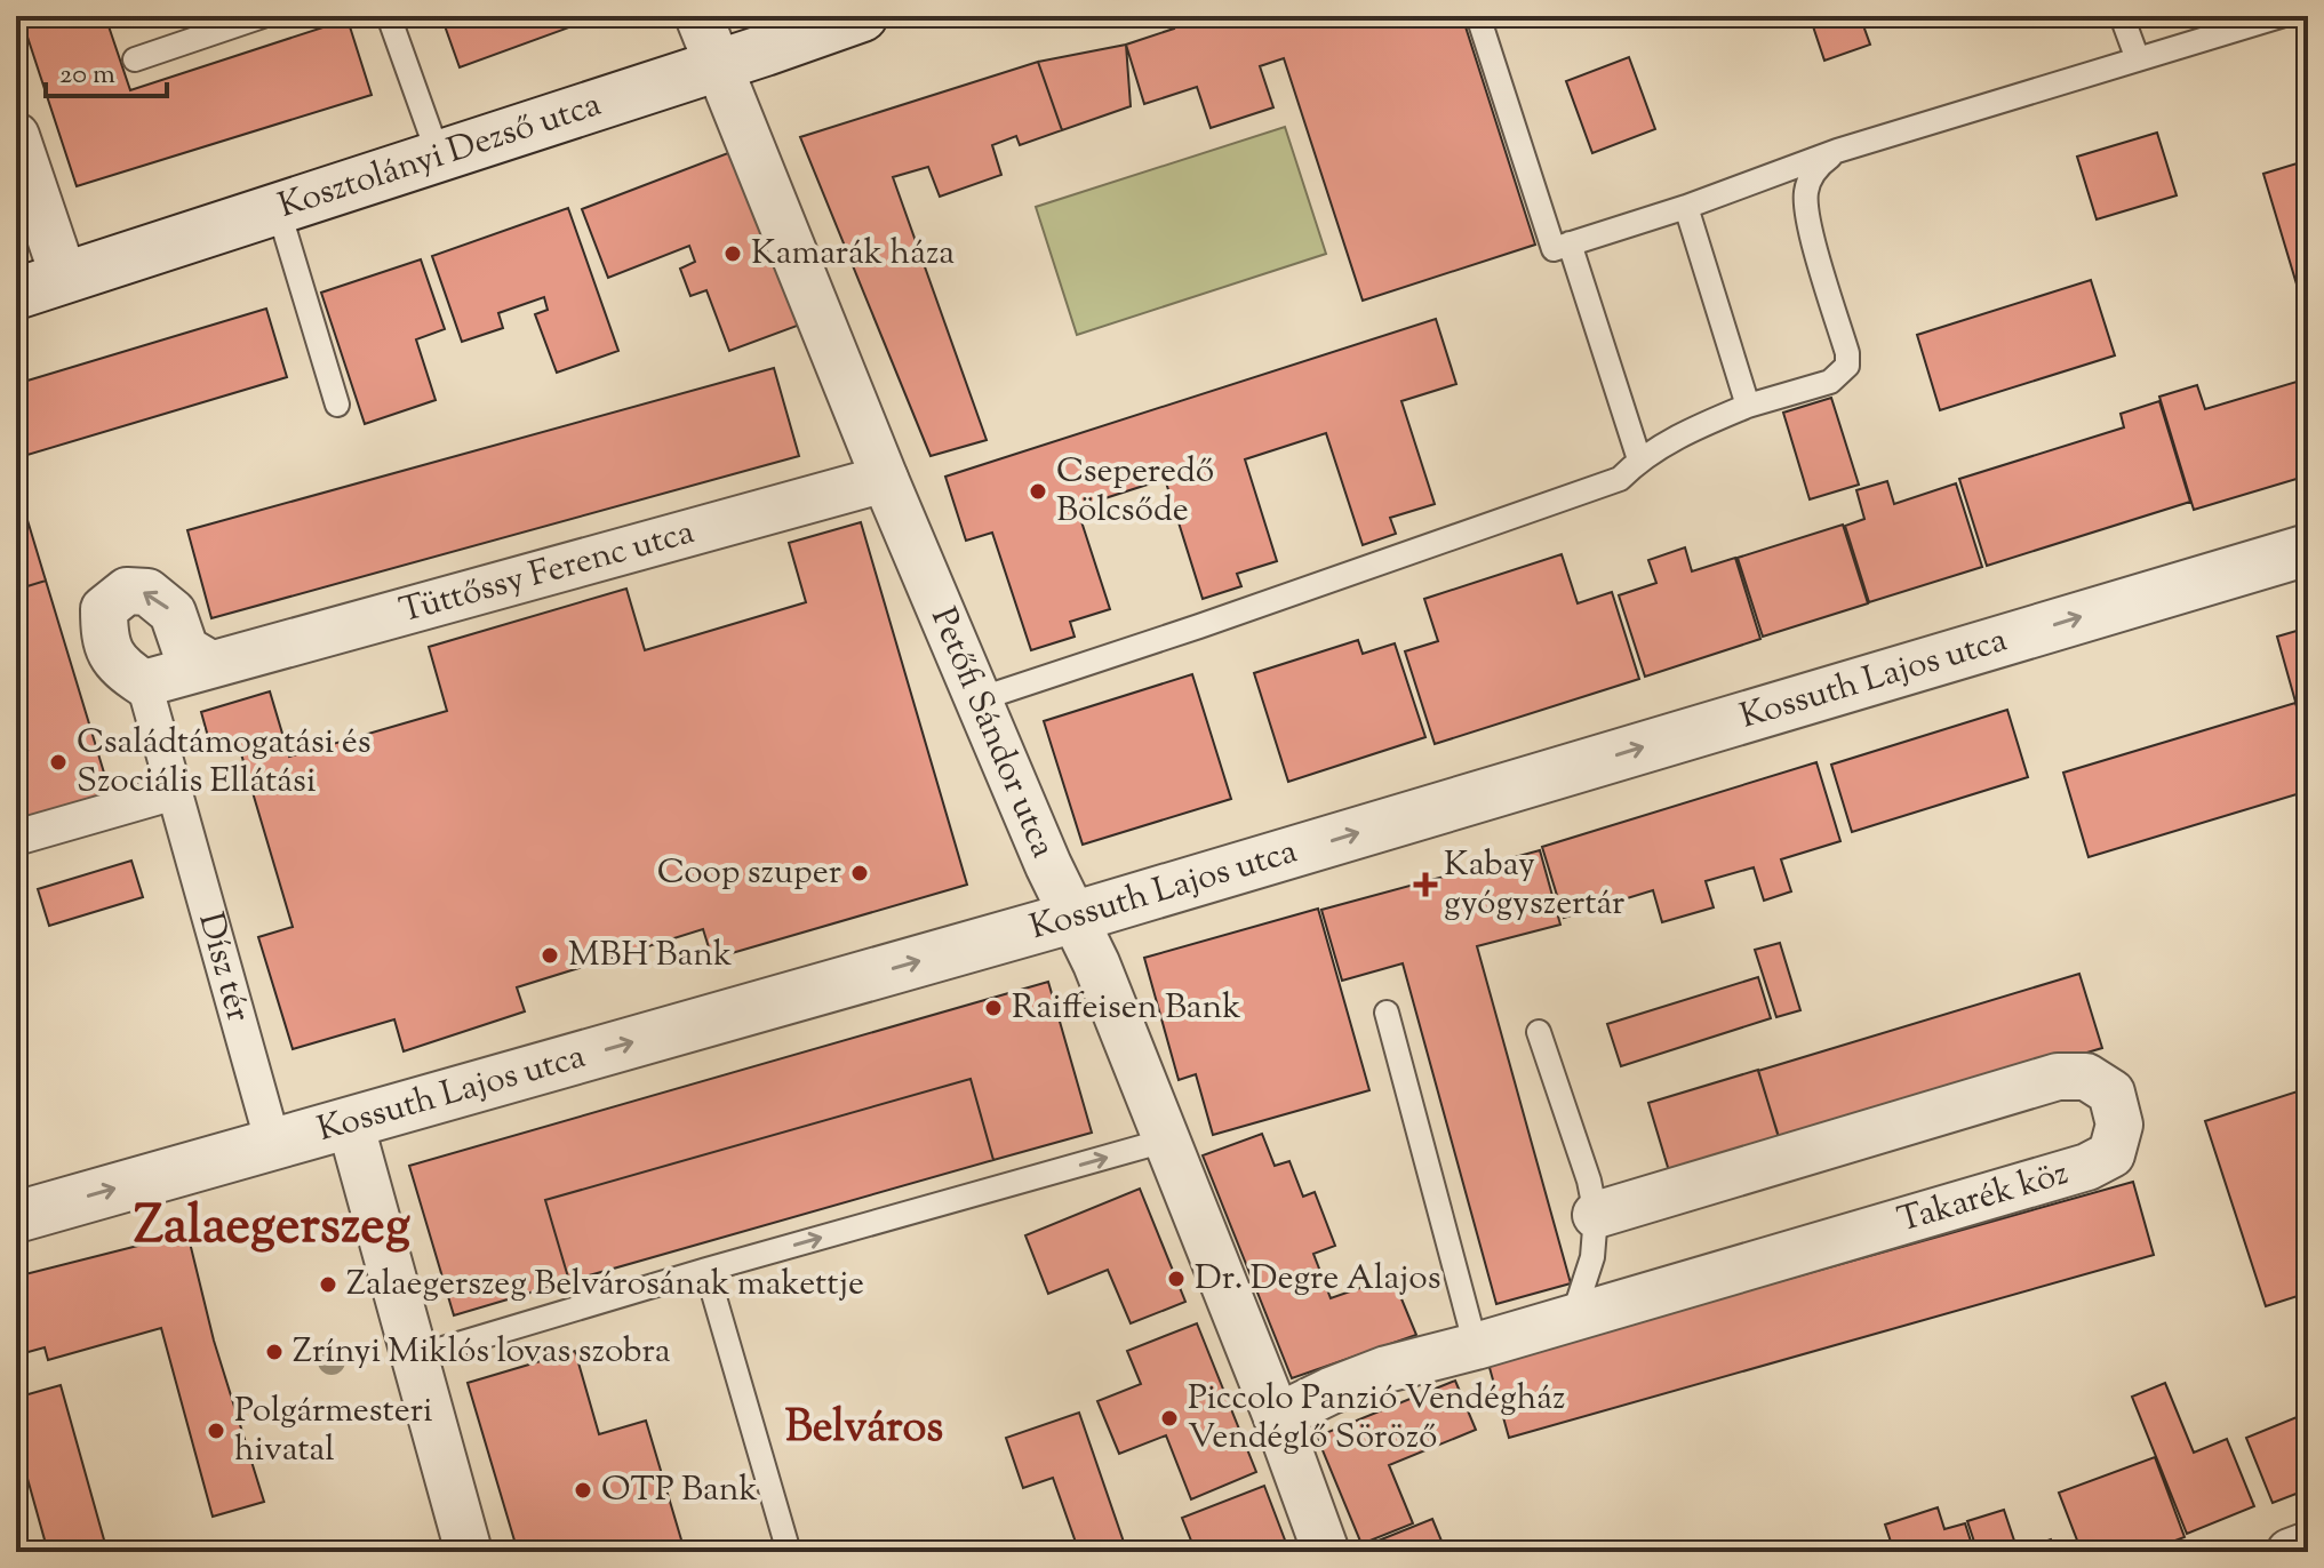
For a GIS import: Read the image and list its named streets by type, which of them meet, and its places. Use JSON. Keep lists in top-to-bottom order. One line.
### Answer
{"streets":{"street":["Kosztolányi Dezső utca","Tüttőssy Ferenc utca","Kossuth Lajos utca","Petőfi Sándor utca","Dísz tér","Takarék köz"]},"crossings":[["Kosztolányi Dezső utca","Petőfi Sándor utca"],["Tüttőssy Ferenc utca","Petőfi Sándor utca"],["Tüttőssy Ferenc utca","Dísz tér"],["Kossuth Lajos utca","Petőfi Sándor utca"],["Kossuth Lajos utca","Dísz tér"],["Petőfi Sándor utca","Takarék köz"]],"one_way":["Kossuth Lajos utca"],"districts":["Zalaegerszeg","Belváros"],"places":{"other":["Kamarák háza","Cseperedő Bölcsőde","Családtámogatási és Szociális Ellátási","Coop szuper","MBH Bank","Raiffeisen Bank","Dr. Degre Alajos","Zalaegerszeg Belvárosának makettje","Zrínyi Miklós lovas szobra","Piccolo Panzió Vendégház Vendéglő Söröző","Polgármesteri hivatal","OTP Bank"],"health":["Kabay gyógyszertár"]},"scale_bar":"20 m"}
